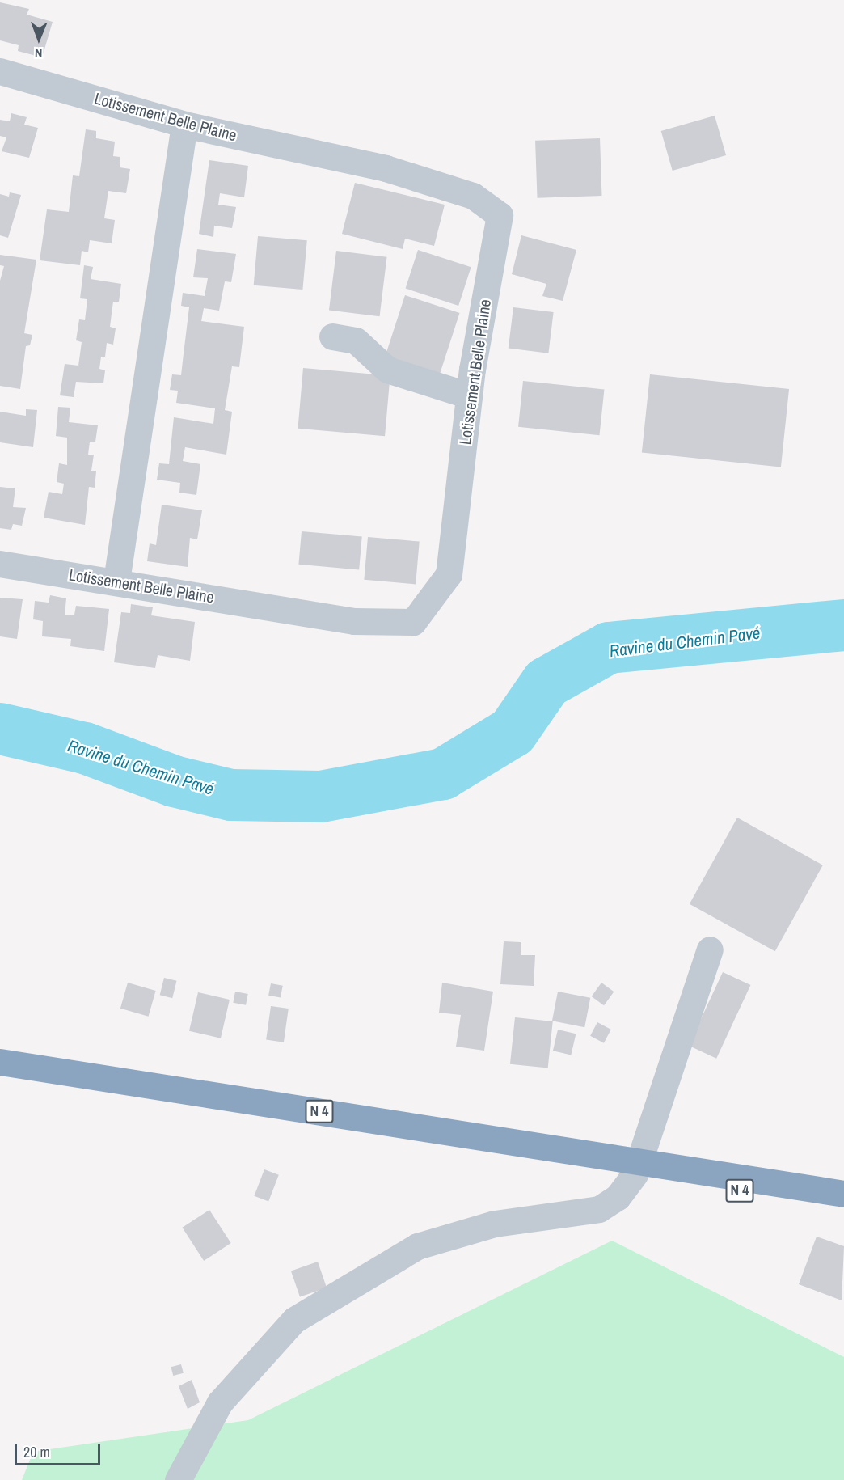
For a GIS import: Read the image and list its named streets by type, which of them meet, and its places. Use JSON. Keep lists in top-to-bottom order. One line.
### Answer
{"streets":{"highway":["N 4"],"street":["Lotissement Belle Plaine"]},"water":["Ravine du Chemin Pavé"],"scale_bar":"20 m","north":"bottom"}
